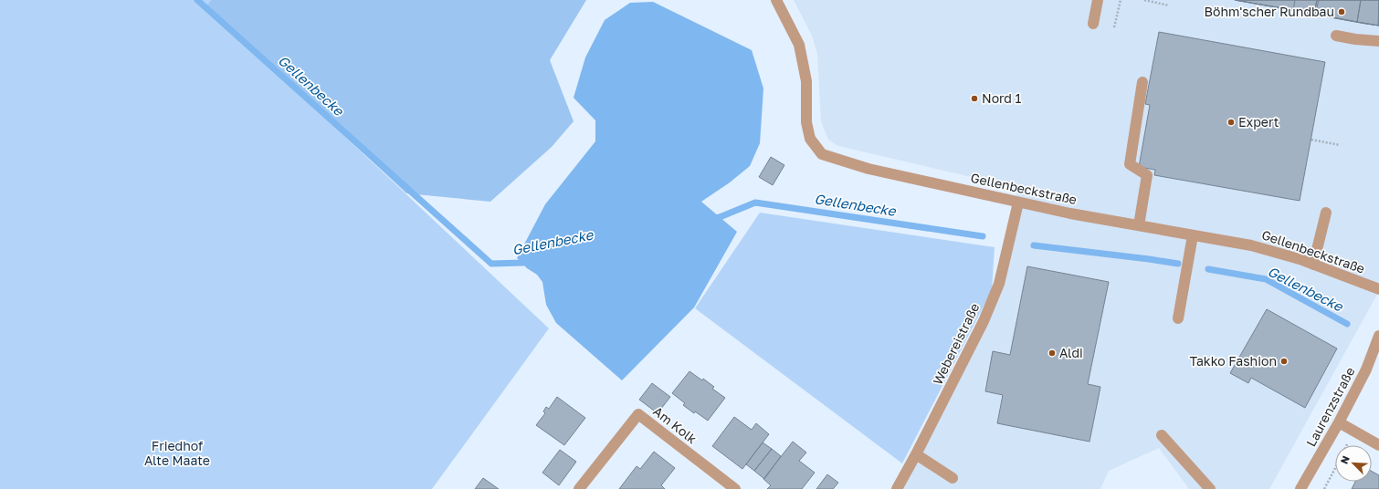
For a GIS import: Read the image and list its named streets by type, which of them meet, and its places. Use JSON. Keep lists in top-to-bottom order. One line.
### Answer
{"streets":{"street":["Gellenbeckstraße","Webereistraße","Laurenzstraße","Am Kolk"]},"crossings":[["Gellenbeckstraße","Webereistraße"]],"water":["Gellenbecke"],"parks":["Friedhof Alte Maate"],"places":["Böhm'scher Rundbau","Nord 1","Expert","Aldi","Takko Fashion"],"north":"top left"}
